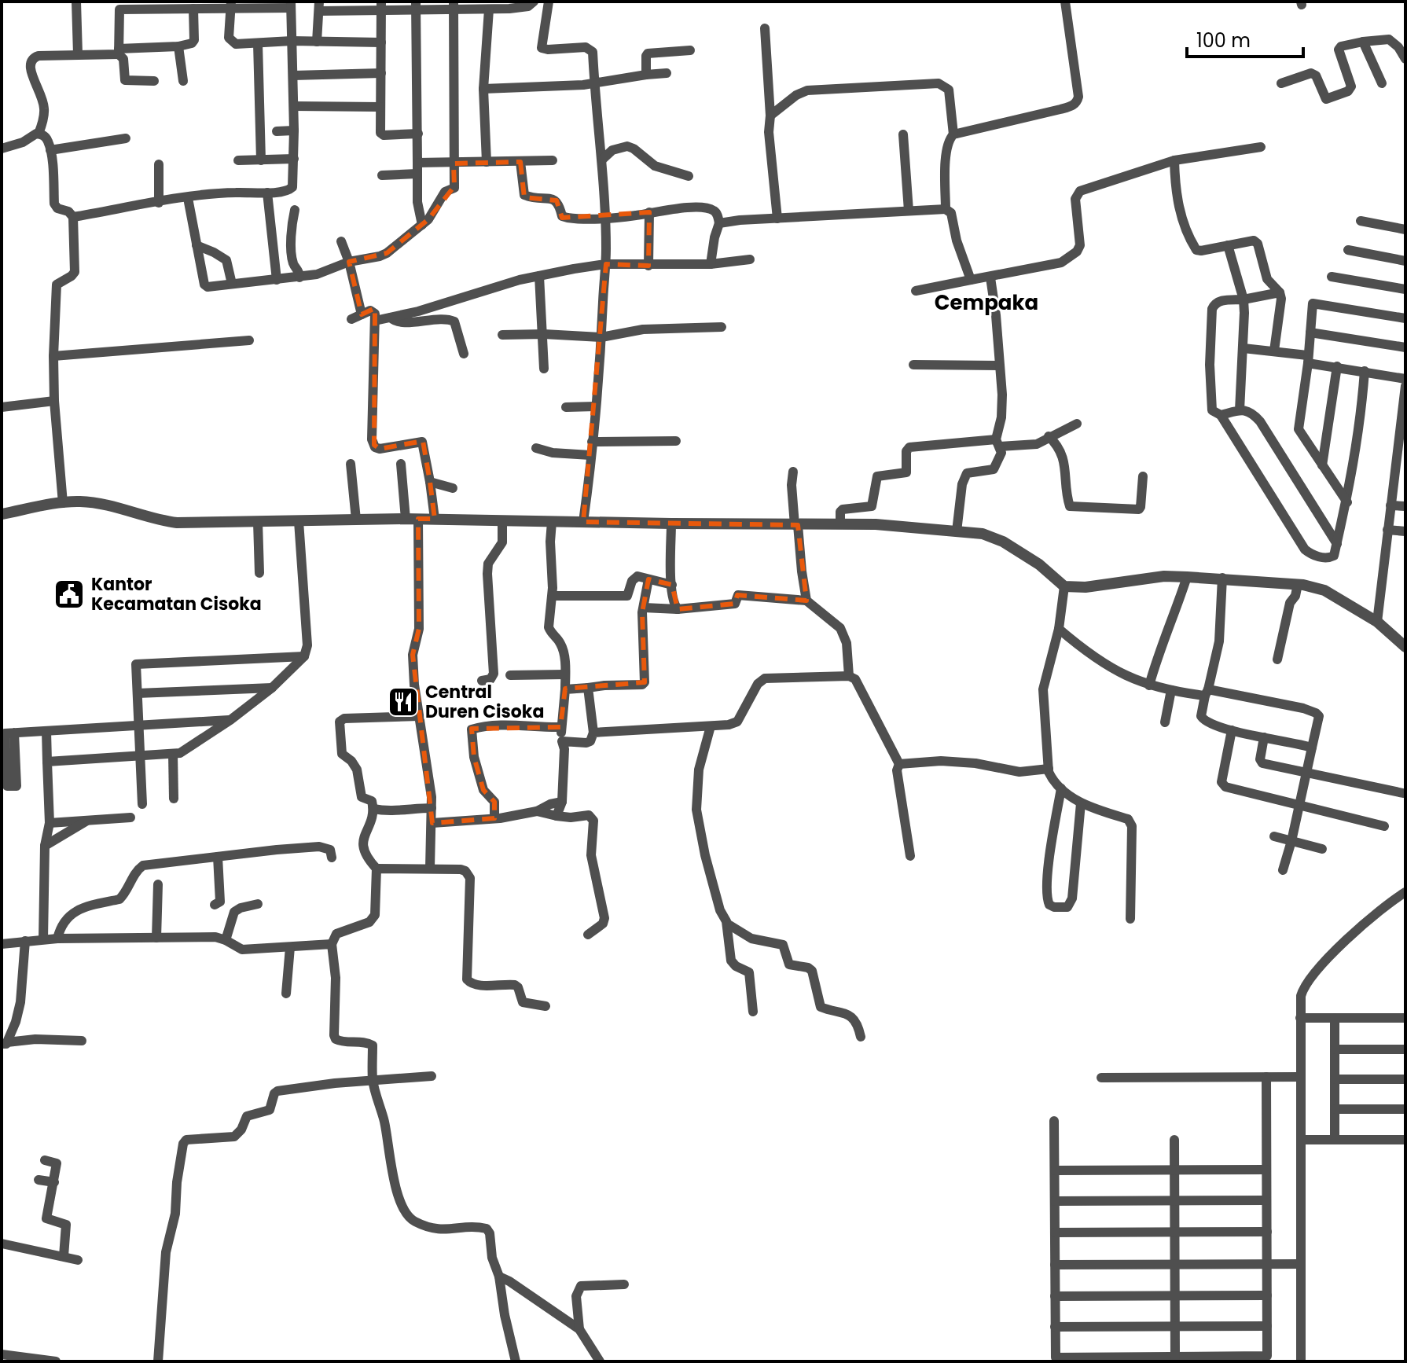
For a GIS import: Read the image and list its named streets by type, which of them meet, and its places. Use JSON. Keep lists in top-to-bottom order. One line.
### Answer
{"districts":["Cempaka"],"places":{"public building":["Kantor Kecamatan Cisoka"],"restaurant":["Central Duren Cisoka"]},"scale_bar":"100 m"}
